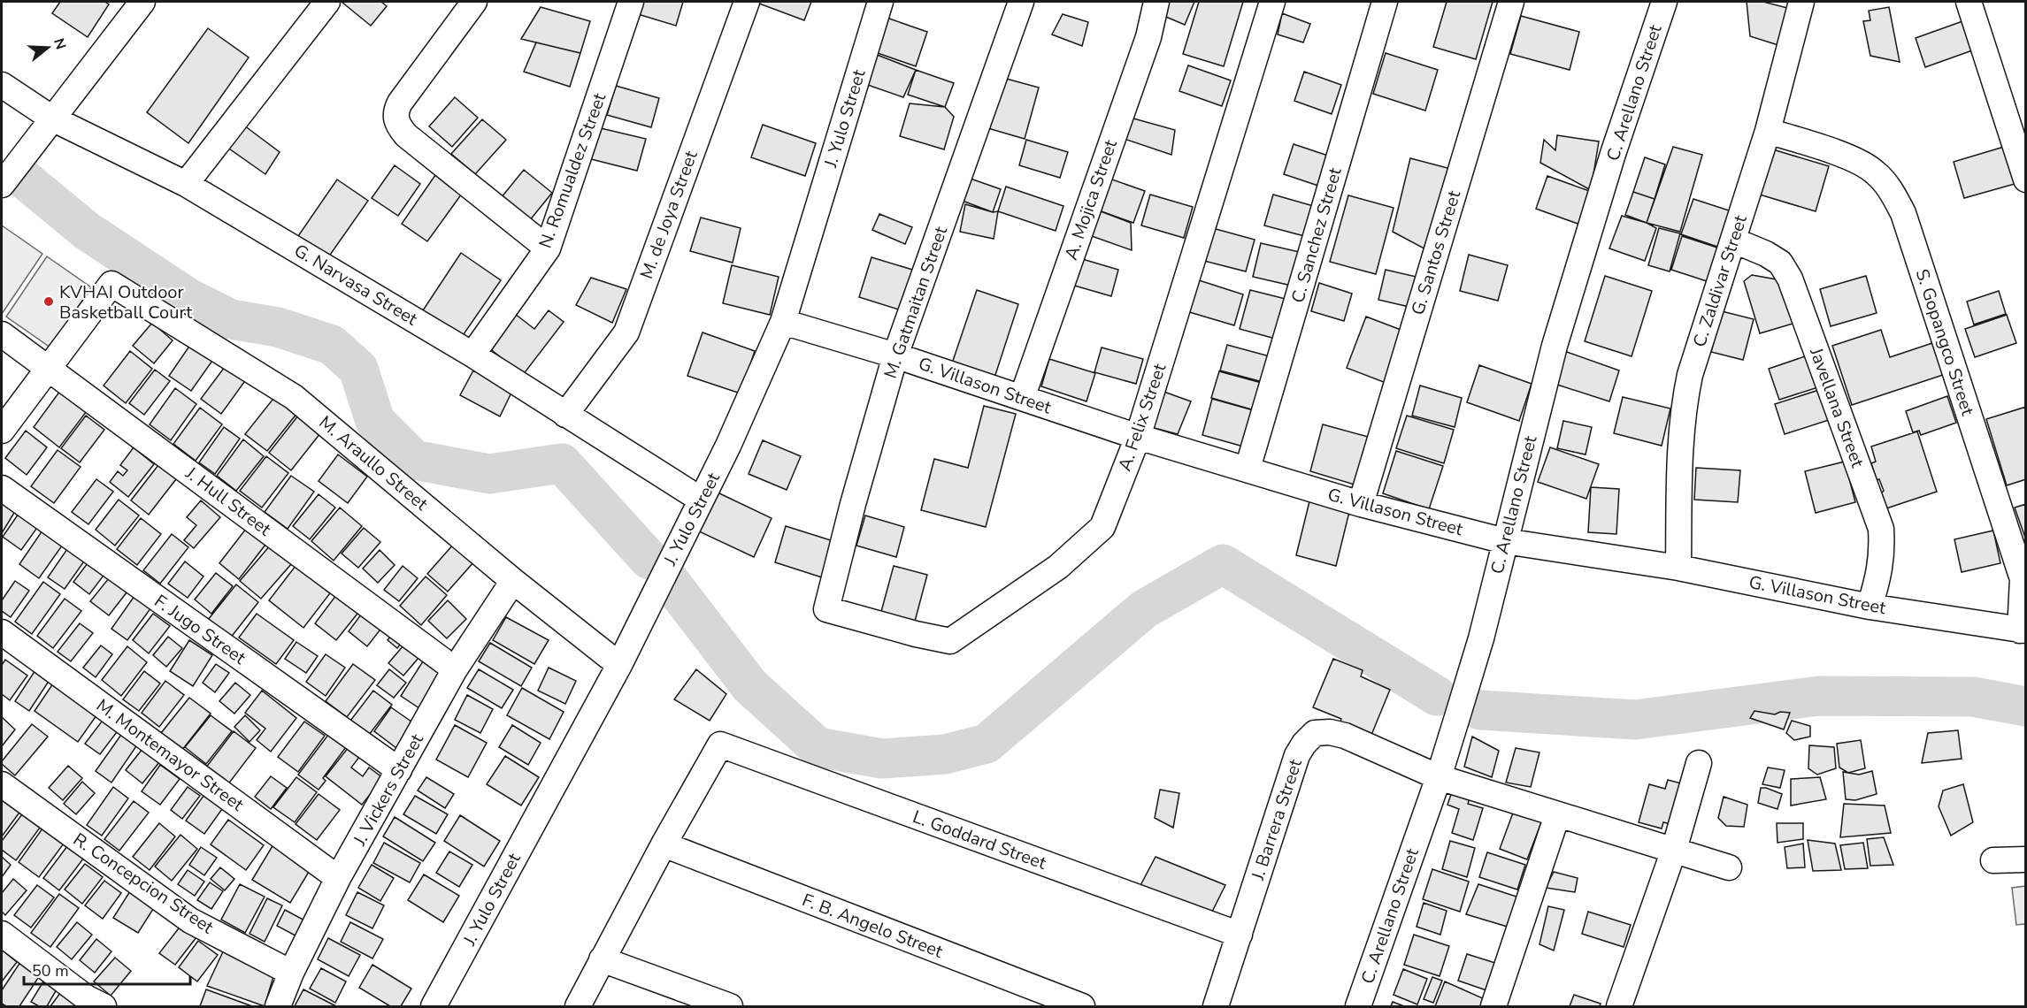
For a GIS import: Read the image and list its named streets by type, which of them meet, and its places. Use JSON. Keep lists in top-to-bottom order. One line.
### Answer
{"streets":{"street":["C. Arellano Street","J. Yulo Street","N. Romualdez Street","A. Mojica Street","M. de Joya Street","C. Sanchez Street","G. Santos Street","C. Zaldivar Street","G. Narvasa Street","M. Gatmaitan Street","S. Gopangco Street","G. Villason Street","Javellana Street","A. Felix Street","M. Araullo Street","J. Hull Street","F. Jugo Street","M. Montemayor Street","J. Vickers Street","J. Barrera Street","L. Goddard Street","R. Concepcion Street","F. B. Angelo Street"]},"crossings":[["C. Arellano Street","G. Villason Street"],["C. Arellano Street","J. Barrera Street"],["J. Yulo Street","G. Narvasa Street"],["J. Yulo Street","G. Villason Street"],["J. Yulo Street","M. Araullo Street"],["N. Romualdez Street","G. Narvasa Street"],["A. Mojica Street","G. Villason Street"],["M. de Joya Street","G. Narvasa Street"],["C. Sanchez Street","G. Villason Street"],["G. Santos Street","G. Villason Street"],["C. Zaldivar Street","S. Gopangco Street"],["C. Zaldivar Street","G. Villason Street"],["C. Zaldivar Street","Javellana Street"],["M. Gatmaitan Street","G. Villason Street"],["M. Gatmaitan Street","A. Felix Street"],["S. Gopangco Street","G. Villason Street"],["G. Villason Street","Javellana Street"],["G. Villason Street","A. Felix Street"],["M. Araullo Street","J. Hull Street"],["M. Araullo Street","J. Vickers Street"],["J. Hull Street","J. Vickers Street"],["F. Jugo Street","J. Vickers Street"],["M. Montemayor Street","J. Vickers Street"],["J. Vickers Street","R. Concepcion Street"],["J. Barrera Street","L. Goddard Street"],["L. Goddard Street","F. B. Angelo Street"]],"places":["KVHAI Outdoor Basketball Court"],"scale_bar":"50 m","north":"right"}
